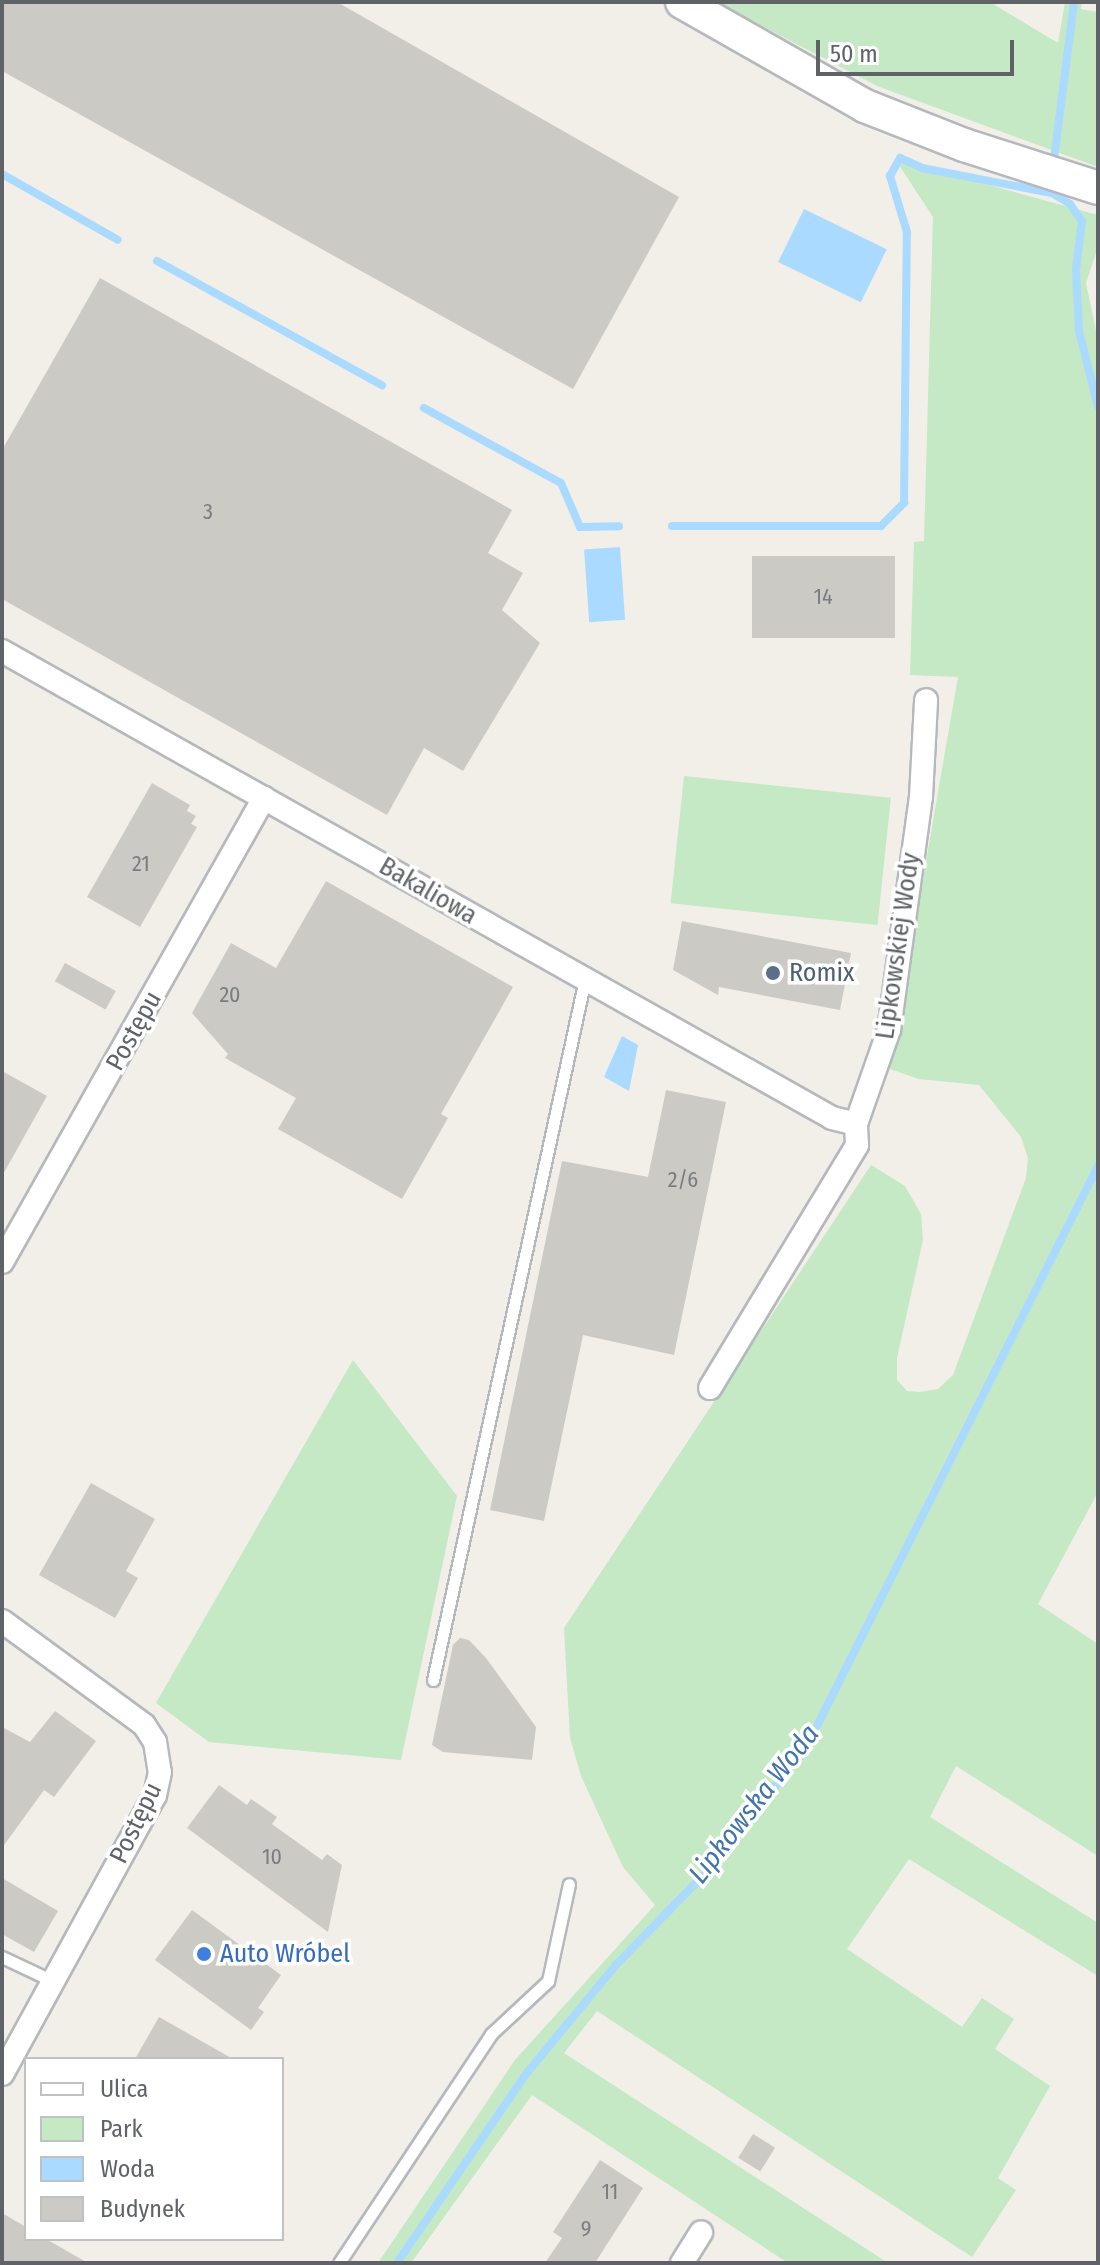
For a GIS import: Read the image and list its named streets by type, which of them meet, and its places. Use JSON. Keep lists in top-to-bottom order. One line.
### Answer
{"streets":{"street":["Bakaliowa","Lipkowskiej Wody","Postępu"]},"crossings":[["Bakaliowa","Lipkowskiej Wody"],["Bakaliowa","Postępu"]],"water":["Lipkowska Woda"],"places":["Romix","Auto Wróbel"],"house_numbers":["3","14","21","20","2/6","10","11","9"],"legend":["Ulica","Park","Woda","Budynek"],"scale_bar":"50 m"}
